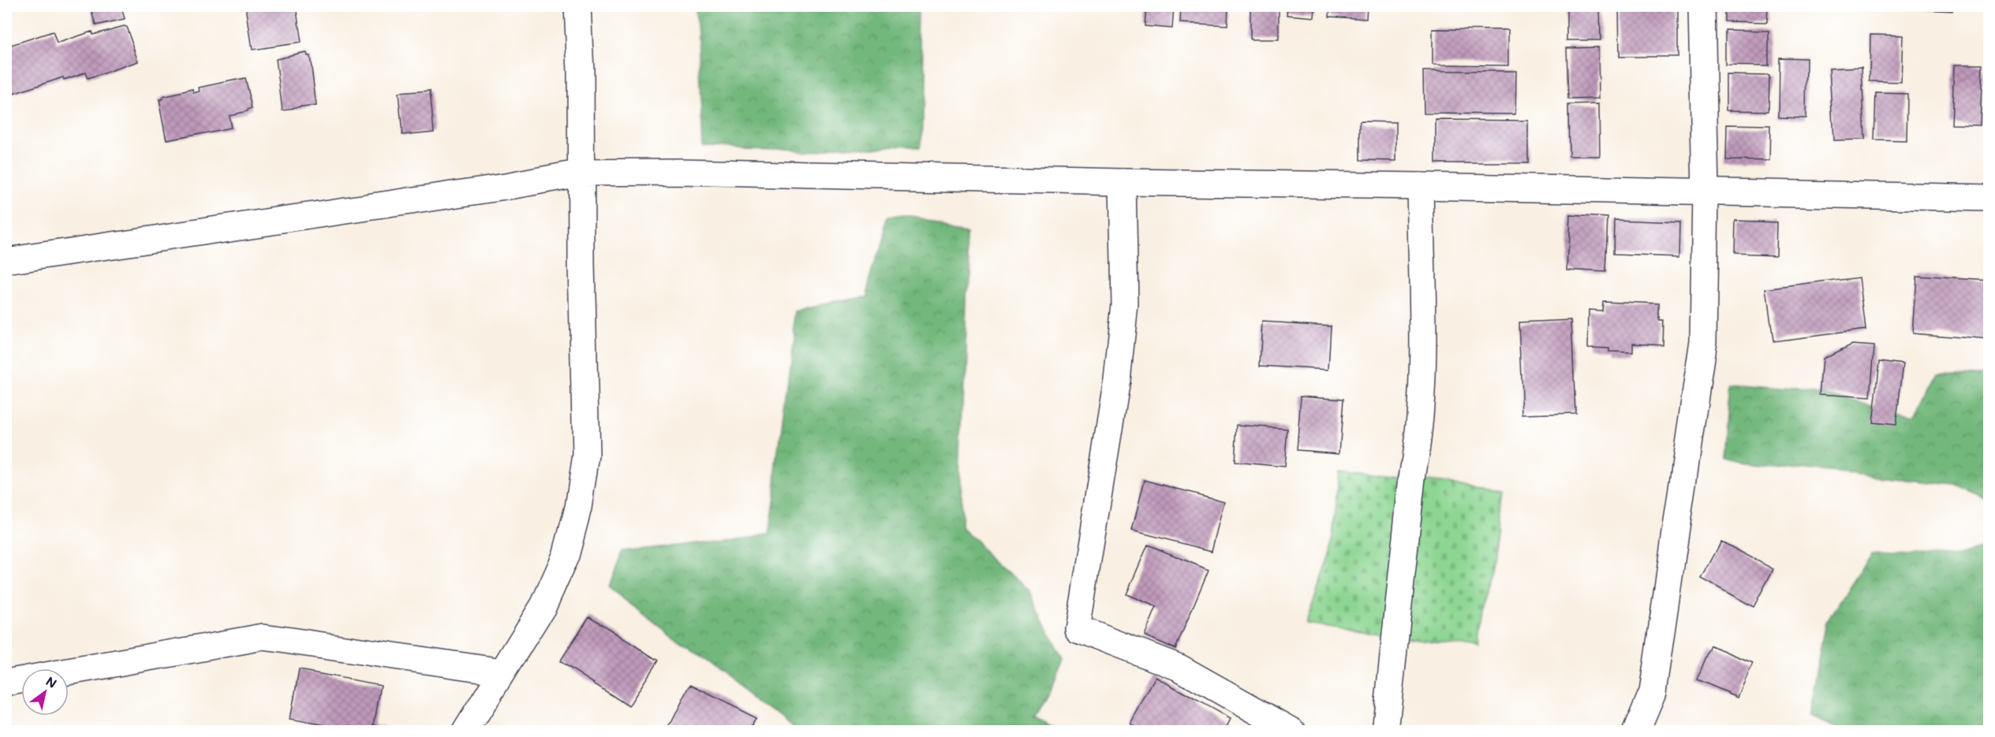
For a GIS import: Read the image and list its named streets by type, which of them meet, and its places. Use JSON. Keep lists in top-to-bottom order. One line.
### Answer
{"north":"top right"}
